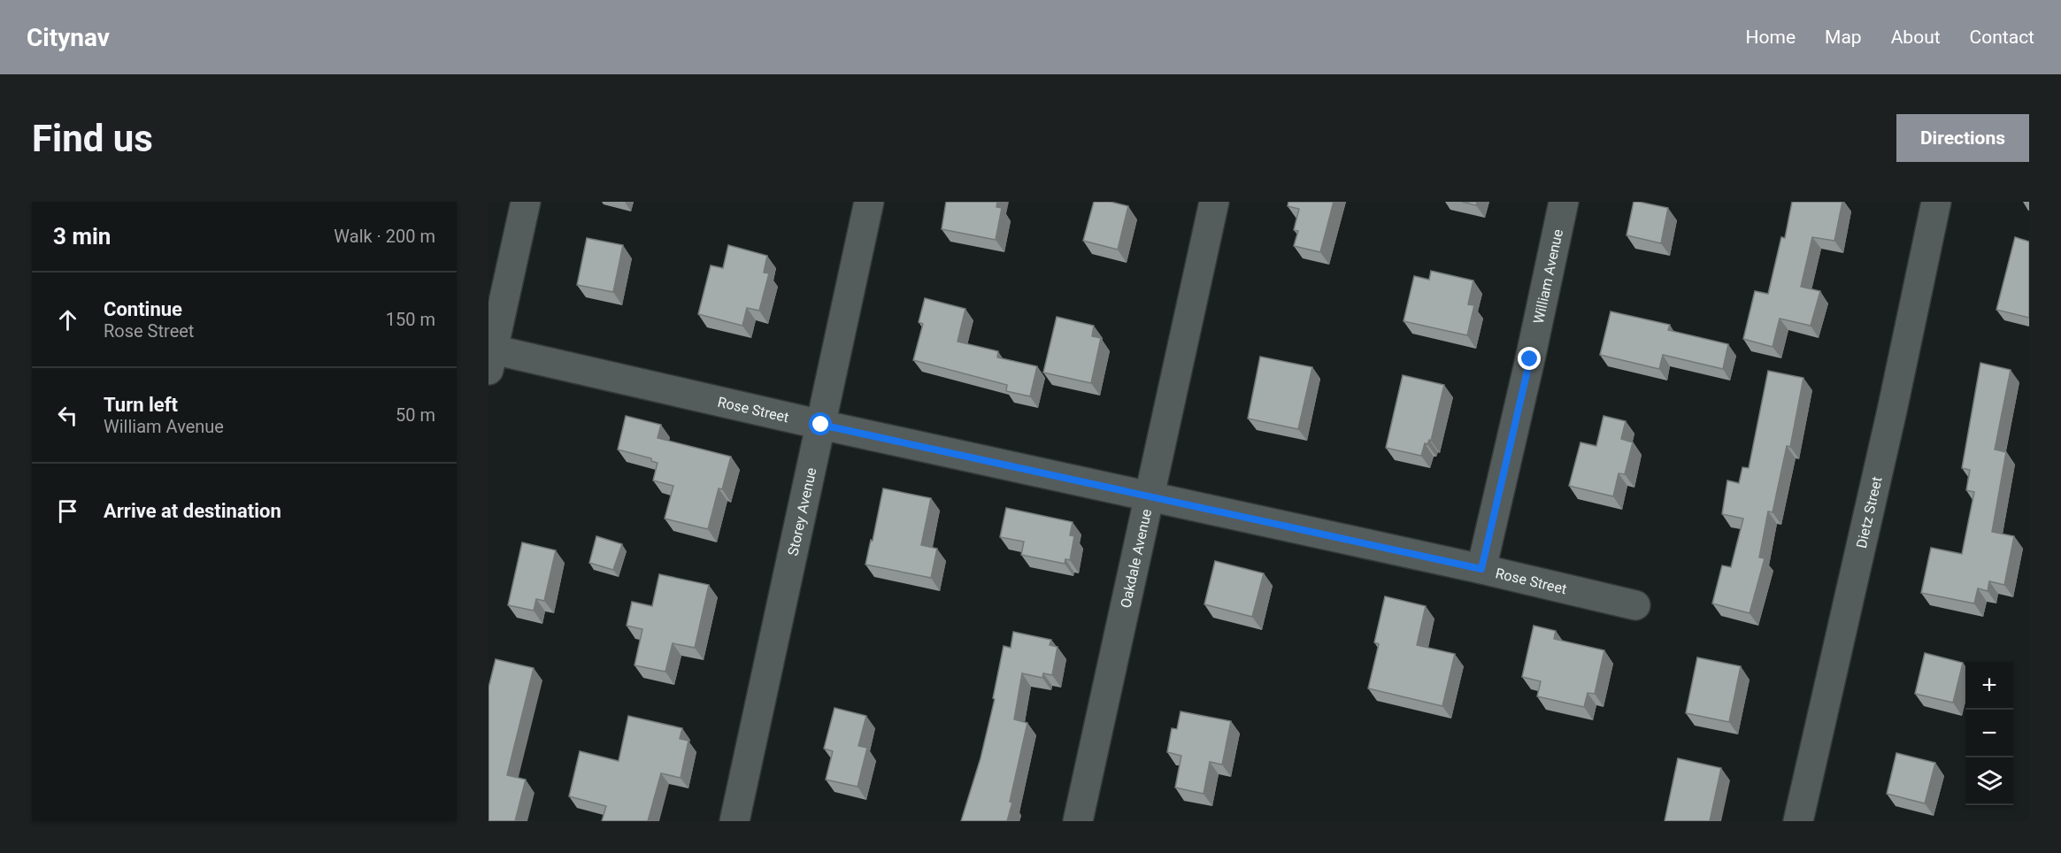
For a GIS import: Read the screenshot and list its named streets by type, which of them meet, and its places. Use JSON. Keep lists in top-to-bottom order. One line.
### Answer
{"streets":{"street":["William Avenue","Rose Street","Storey Avenue","Dietz Street","Oakdale Avenue"]},"crossings":[["William Avenue","Rose Street"],["Rose Street","Storey Avenue"],["Rose Street","Oakdale Avenue"]],"page":{"header":"Citynav","nav":["Home","Map","About","Contact"],"buttons":"Directions","title":"Find us","heading":["3 min","Walk · 200 m"],"list":[["Continue","Rose Street","150 m"],["Turn left","William Avenue","50 m"],"Arrive at destination"],"map_buttons":["+","−"]}}
